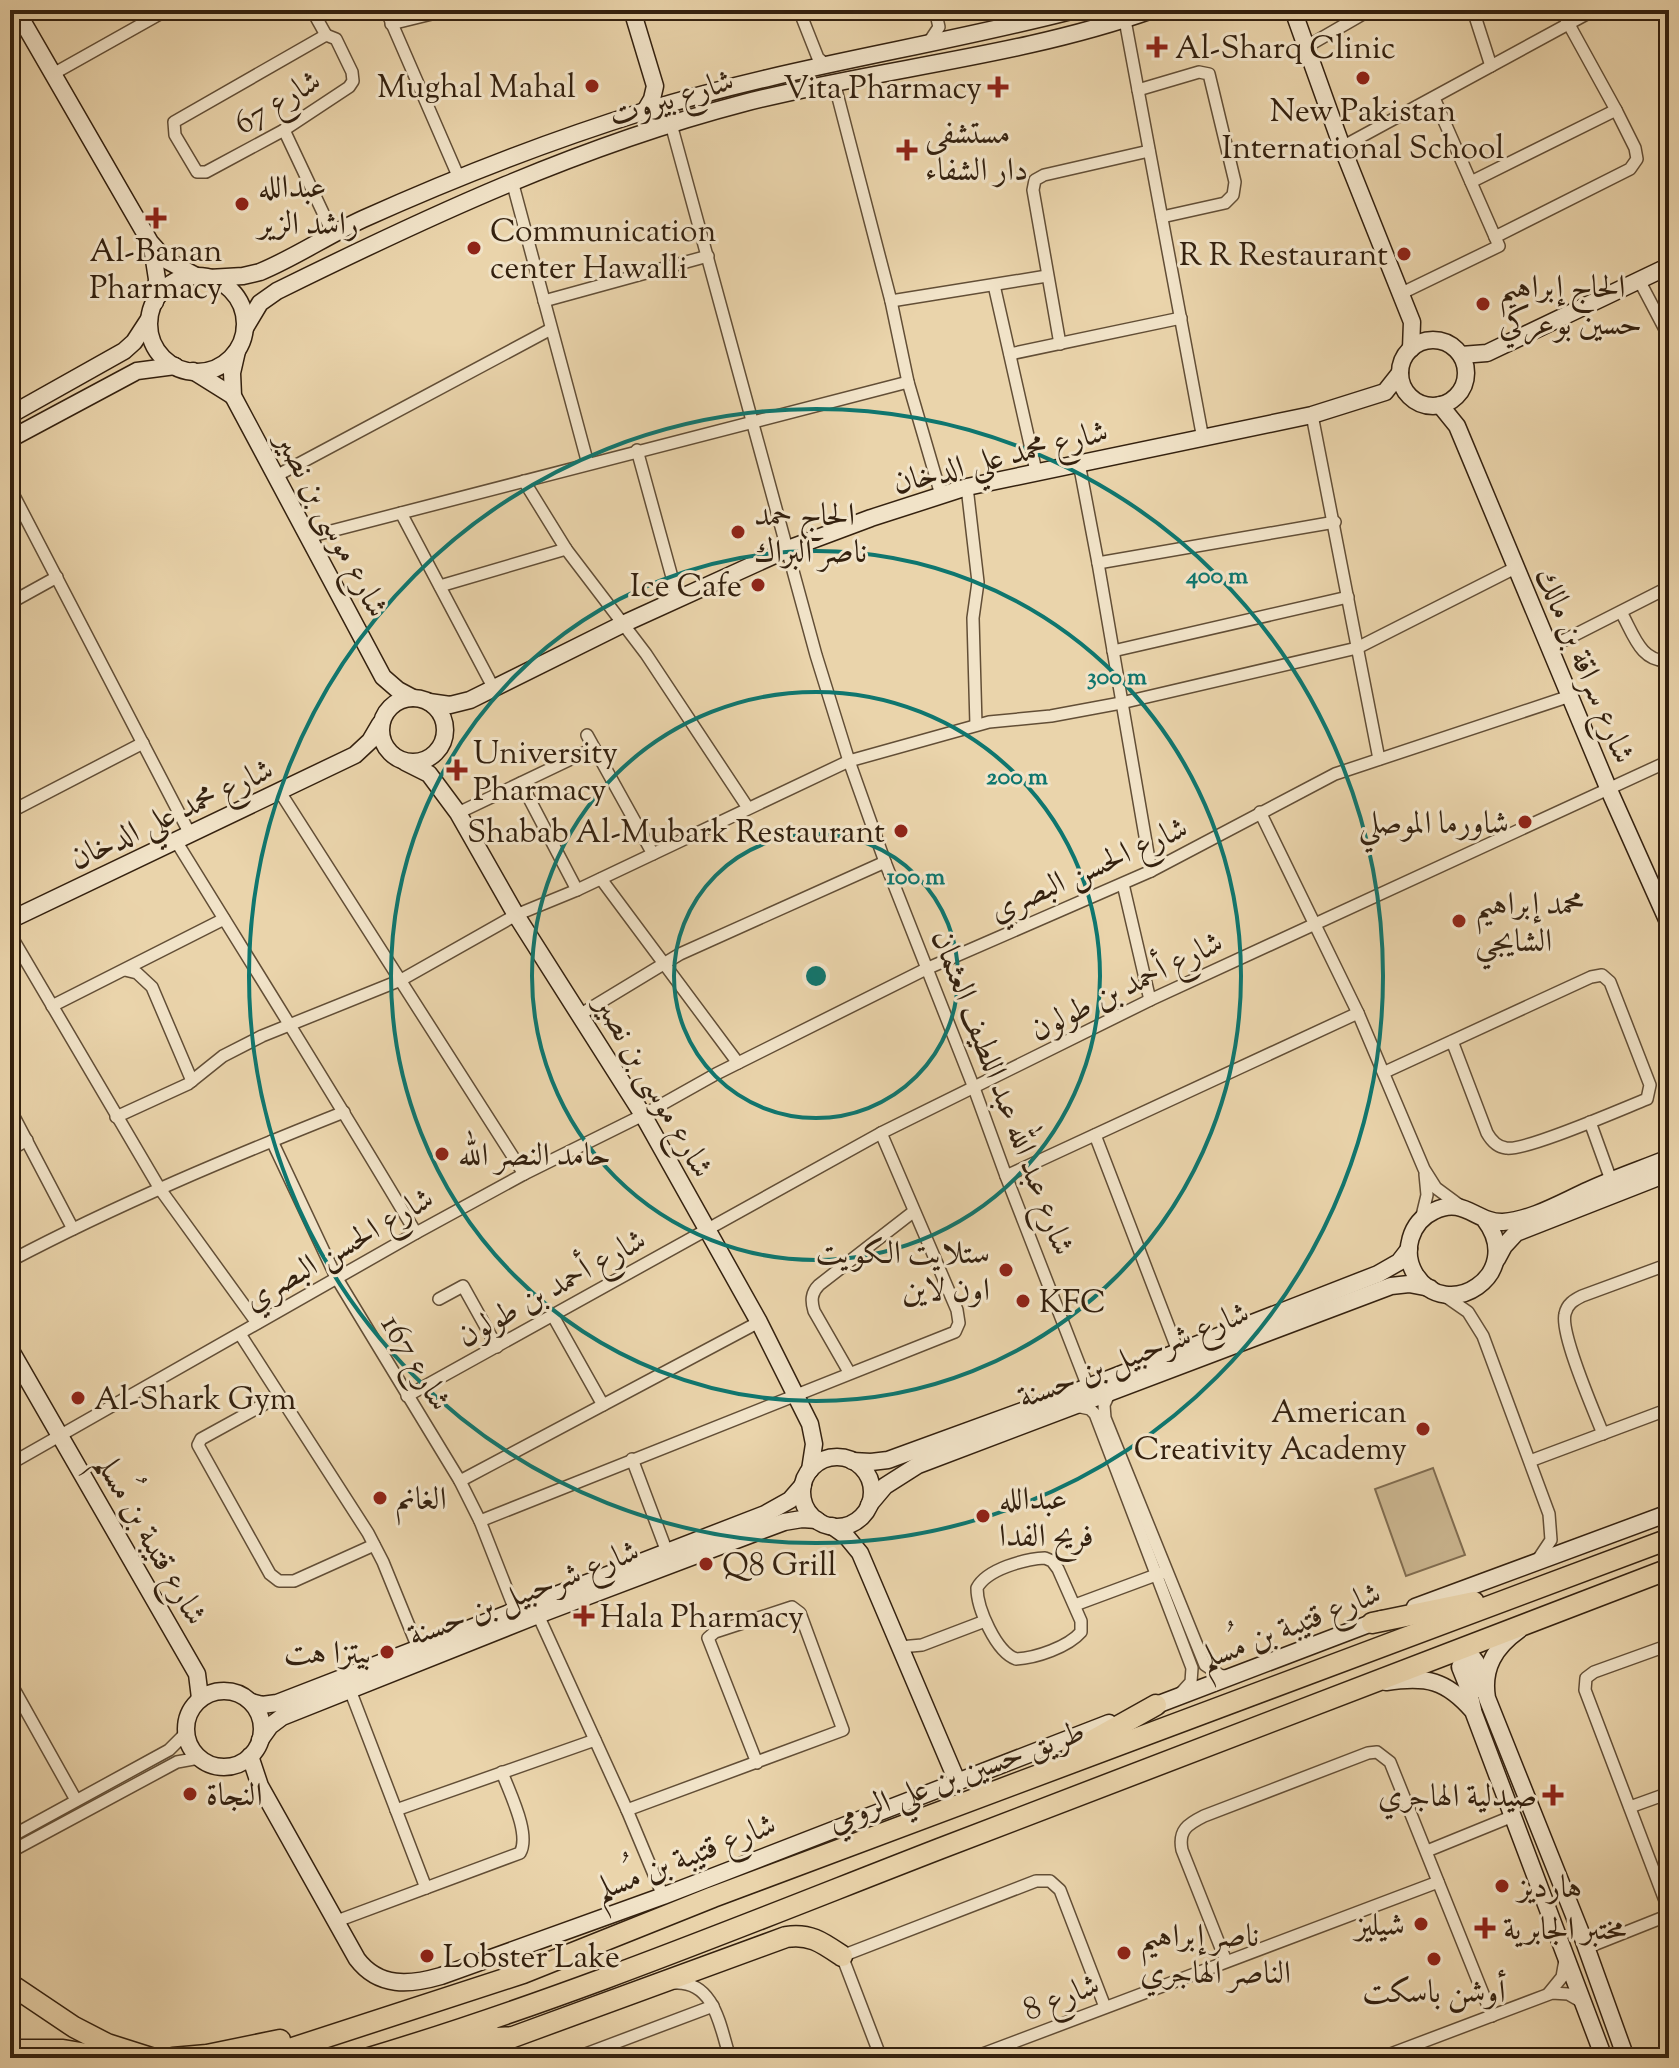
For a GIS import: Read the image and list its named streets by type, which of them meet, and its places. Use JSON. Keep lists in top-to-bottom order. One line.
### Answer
{"streets":{"highway":["طريق حسين بن علي الرومي"],"street":["شارع بيروت","شارع 67","شارع محمد علي الدخان","شارع موسى بن نصير","شارع سراقة بن مالك","شارع الحسن البصري","شارع أحمد بن طولون","شارع عبد الله عبد اللطيف العثمان","شارع شرحبيل بن حسنة","شارع 167","شارع قتيبة بن مُسلم","شارع 8"]},"crossings":[["شارع بيروت","شارع موسى بن نصير"],["شارع بيروت","شارع عبد الله عبد اللطيف العثمان"],["شارع محمد علي الدخان","شارع موسى بن نصير"],["شارع محمد علي الدخان","شارع سراقة بن مالك"],["شارع محمد علي الدخان","شارع عبد الله عبد اللطيف العثمان"],["شارع موسى بن نصير","شارع الحسن البصري"],["شارع موسى بن نصير","شارع أحمد بن طولون"],["شارع موسى بن نصير","شارع شرحبيل بن حسنة"],["شارع سراقة بن مالك","شارع الحسن البصري"],["شارع سراقة بن مالك","شارع أحمد بن طولون"],["شارع الحسن البصري","شارع عبد الله عبد اللطيف العثمان"],["شارع الحسن البصري","شارع 167"],["شارع الحسن البصري","شارع قتيبة بن مُسلم"],["شارع أحمد بن طولون","شارع عبد الله عبد اللطيف العثمان"],["شارع أحمد بن طولون","شارع 167"],["شارع عبد الله عبد اللطيف العثمان","شارع شرحبيل بن حسنة"],["شارع شرحبيل بن حسنة","شارع 167"],["شارع شرحبيل بن حسنة","شارع قتيبة بن مُسلم"]],"places":{"health":["Al-Sharq Clinic","Vita Pharmacy","مستشفى دار الشفاء","Al-Banan Pharmacy","University Pharmacy","Hala Pharmacy","صيدلية الهاجري","مختبر الجابرية"],"other":["New Pakistan International School","Mughal Mahal","عبدالله راشد الزير","Communication center Hawalli","R R Restaurant","الحاج إبراهيم حسين بوعركي","الحاج حمد ناصر البراك","Ice Cafe","شاورما الموصلي","Shabab Al-Mubark Restaurant","محمد إبراهيم الشايجي","حامد النصر الله","ستلايت الكويت اون لاين","KFC","Al-Shark Gym","American Creativity Academy","الغانم","عبدالله فريح الفدا","Q8 Grill","بيتزا هت","النجاة","هارديز","شيليز","ناصر إبراهيم الناصر الهاجري","Lobster Lake","أوشن باسكت"]},"rings":["400 m","300 m","200 m","100 m"]}
